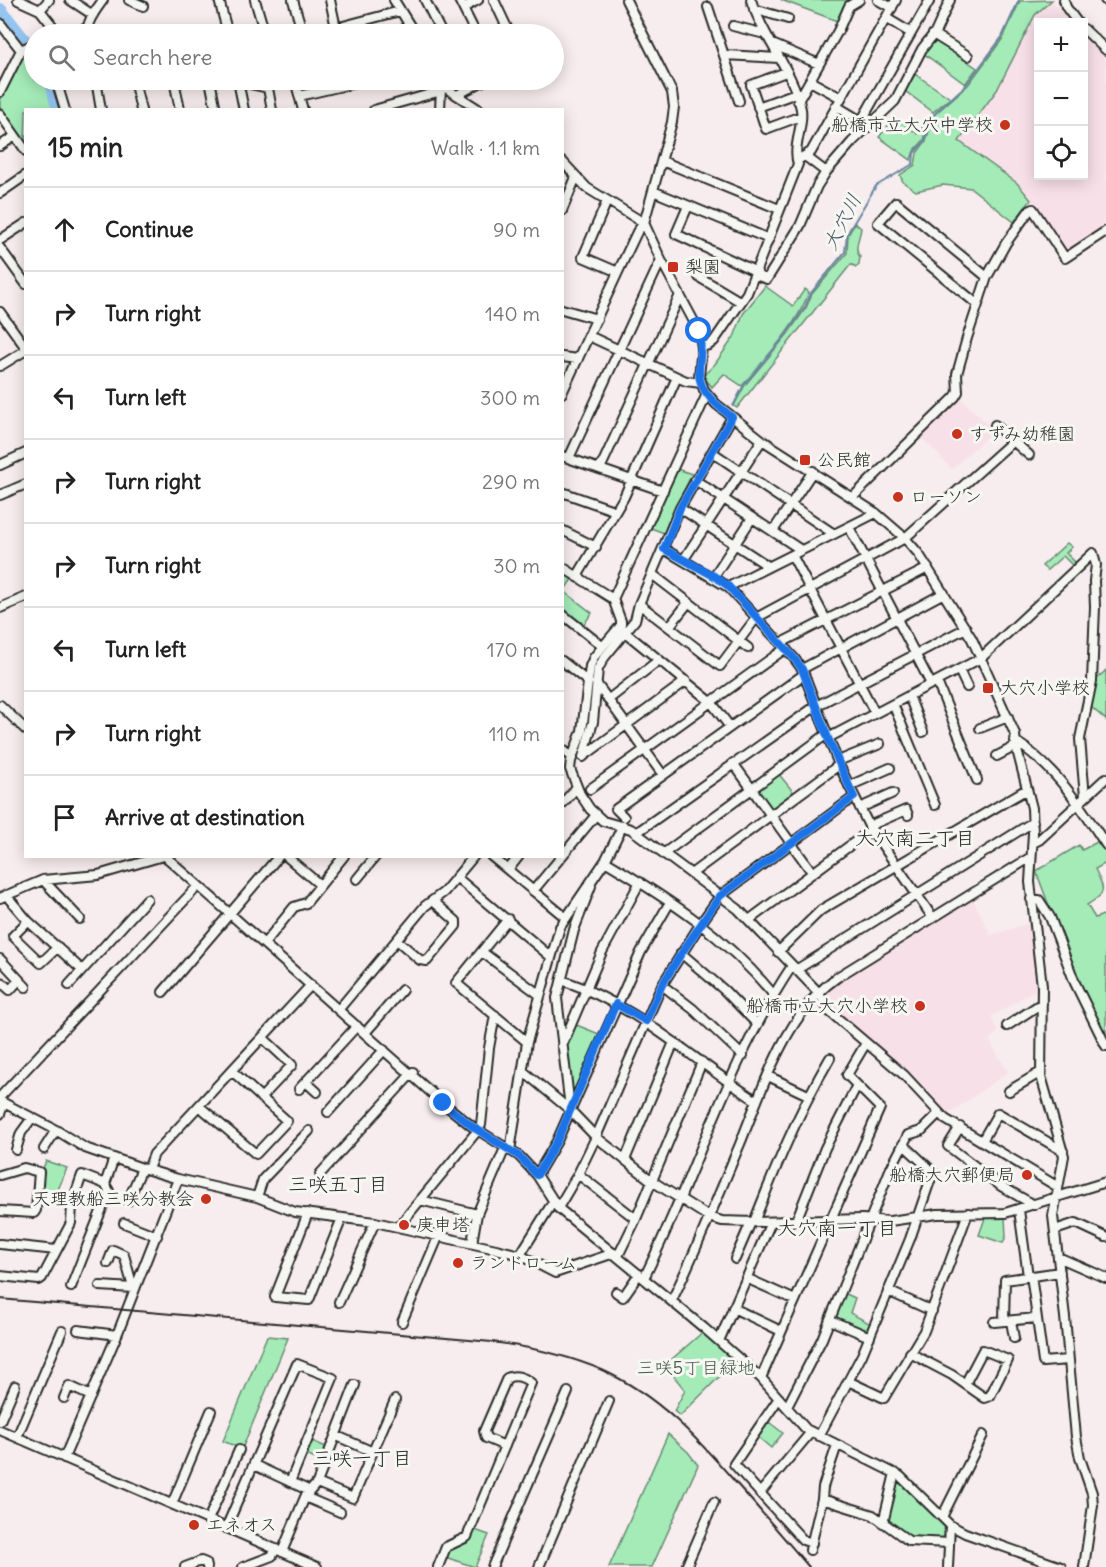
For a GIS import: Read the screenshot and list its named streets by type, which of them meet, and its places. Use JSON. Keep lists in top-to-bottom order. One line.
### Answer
{"districts":["大穴南二丁目","三咲五丁目","大穴南一丁目","三咲一丁目"],"water":["大穴川"],"parks":["三咲5丁目緑地"],"places":{"other":["船橋市立大穴中学校","すずみ幼稚園","ローソン","船橋市立大穴小学校","船橋大穴郵便局","天理教船三咲分教会","庚申塔","ランドローム","エネオス"],"transit":["梨園","公民館","大穴小学校"]},"page":{"map_buttons":["+","−"],"search":"Search here","heading":["15 min","Walk · 1.1 km"],"list":[["Continue","90 m"],["Turn right","140 m"],["Turn left","300 m"],["Turn right","290 m"],["Turn right","30 m"],["Turn left","170 m"],["Turn right","110 m"],"Arrive at destination"]}}
